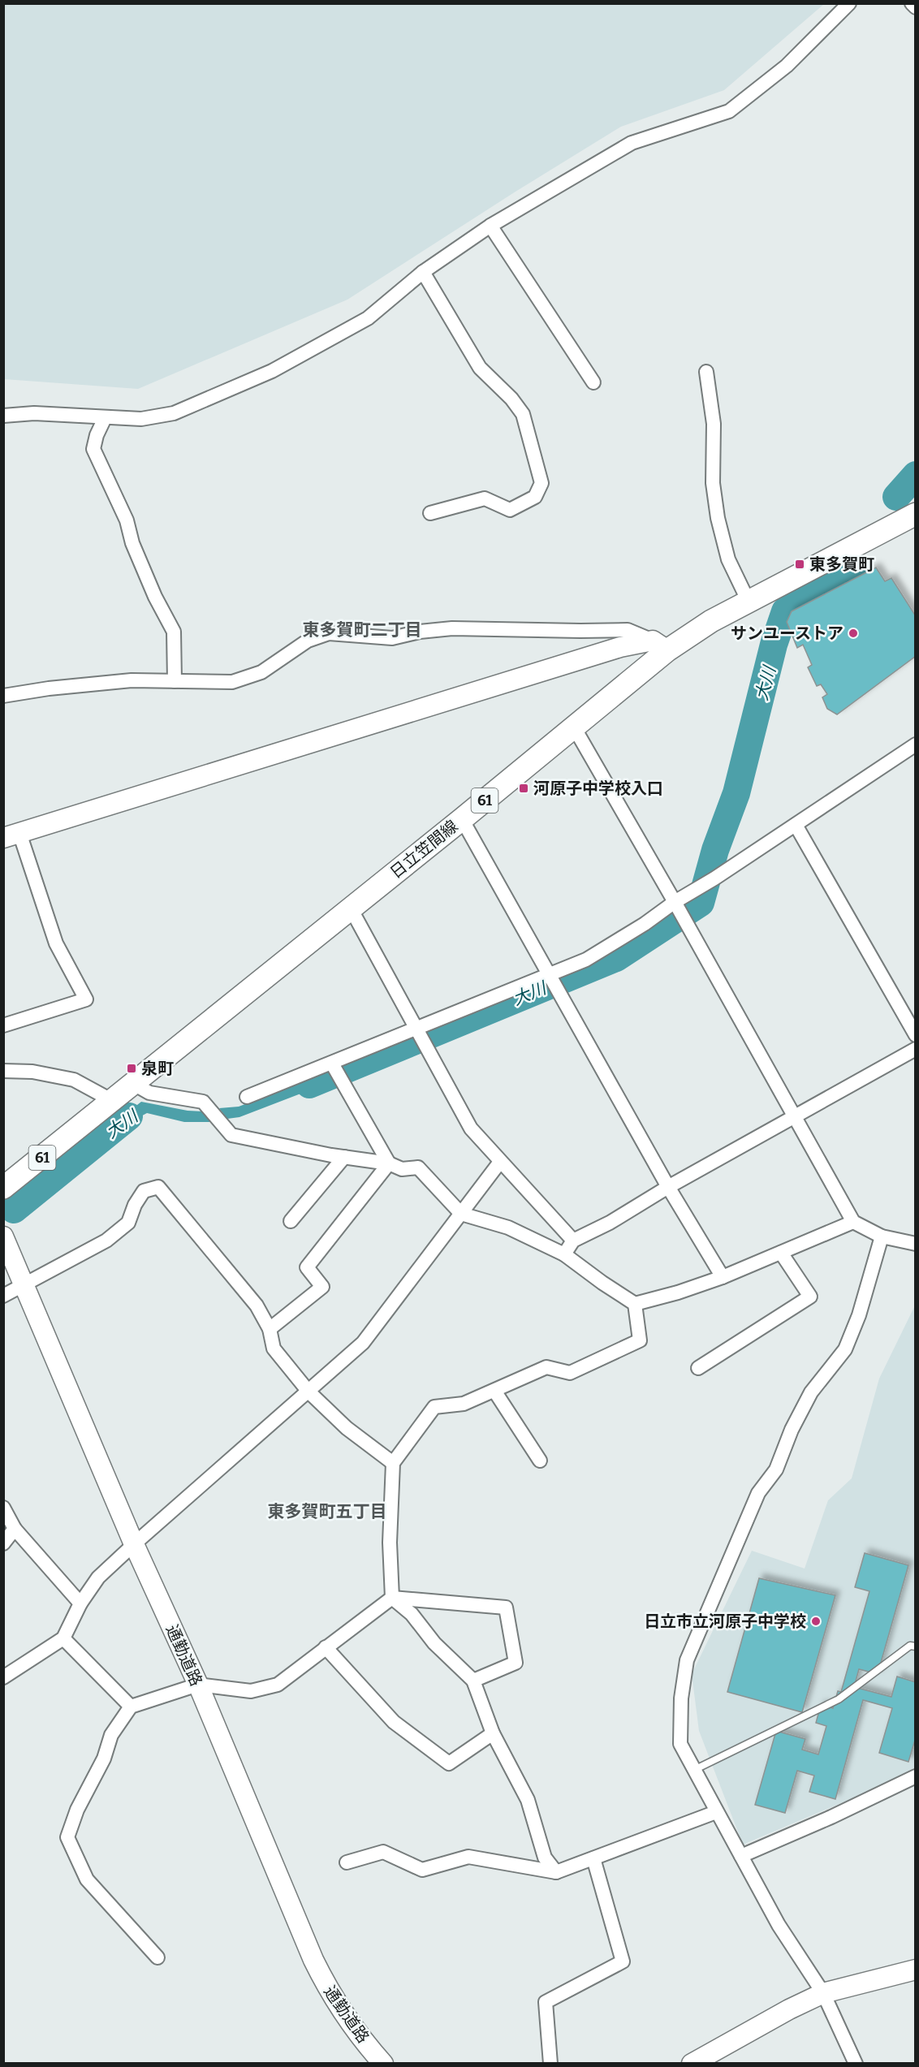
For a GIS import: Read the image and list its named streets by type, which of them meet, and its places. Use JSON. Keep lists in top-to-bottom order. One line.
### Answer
{"streets":{"main road":["61","日立笠間線"],"street":["通勤道路"]},"districts":["東多賀町二丁目","東多賀町五丁目"],"water":["大川"],"places":{"transit":["東多賀町","河原子中学校入口","泉町"],"other":["サンユーストア","日立市立河原子中学校"]}}
